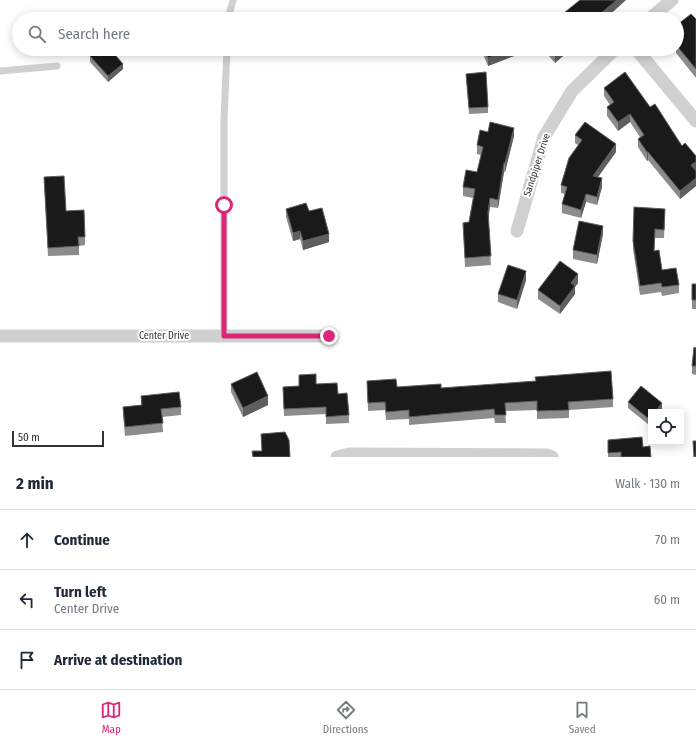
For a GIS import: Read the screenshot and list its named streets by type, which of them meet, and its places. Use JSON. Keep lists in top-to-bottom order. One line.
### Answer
{"streets":{"street":["Sandpiper Drive","Center Drive"]},"scale_bar":"50 m","page":{"search":"Search here","scale":"50 m","heading":["2 min","Walk · 130 m"],"list":[["Continue","70 m"],["Turn left","Center Drive","60 m"],"Arrive at destination"],"nav":["Map","Directions","Saved"]}}
